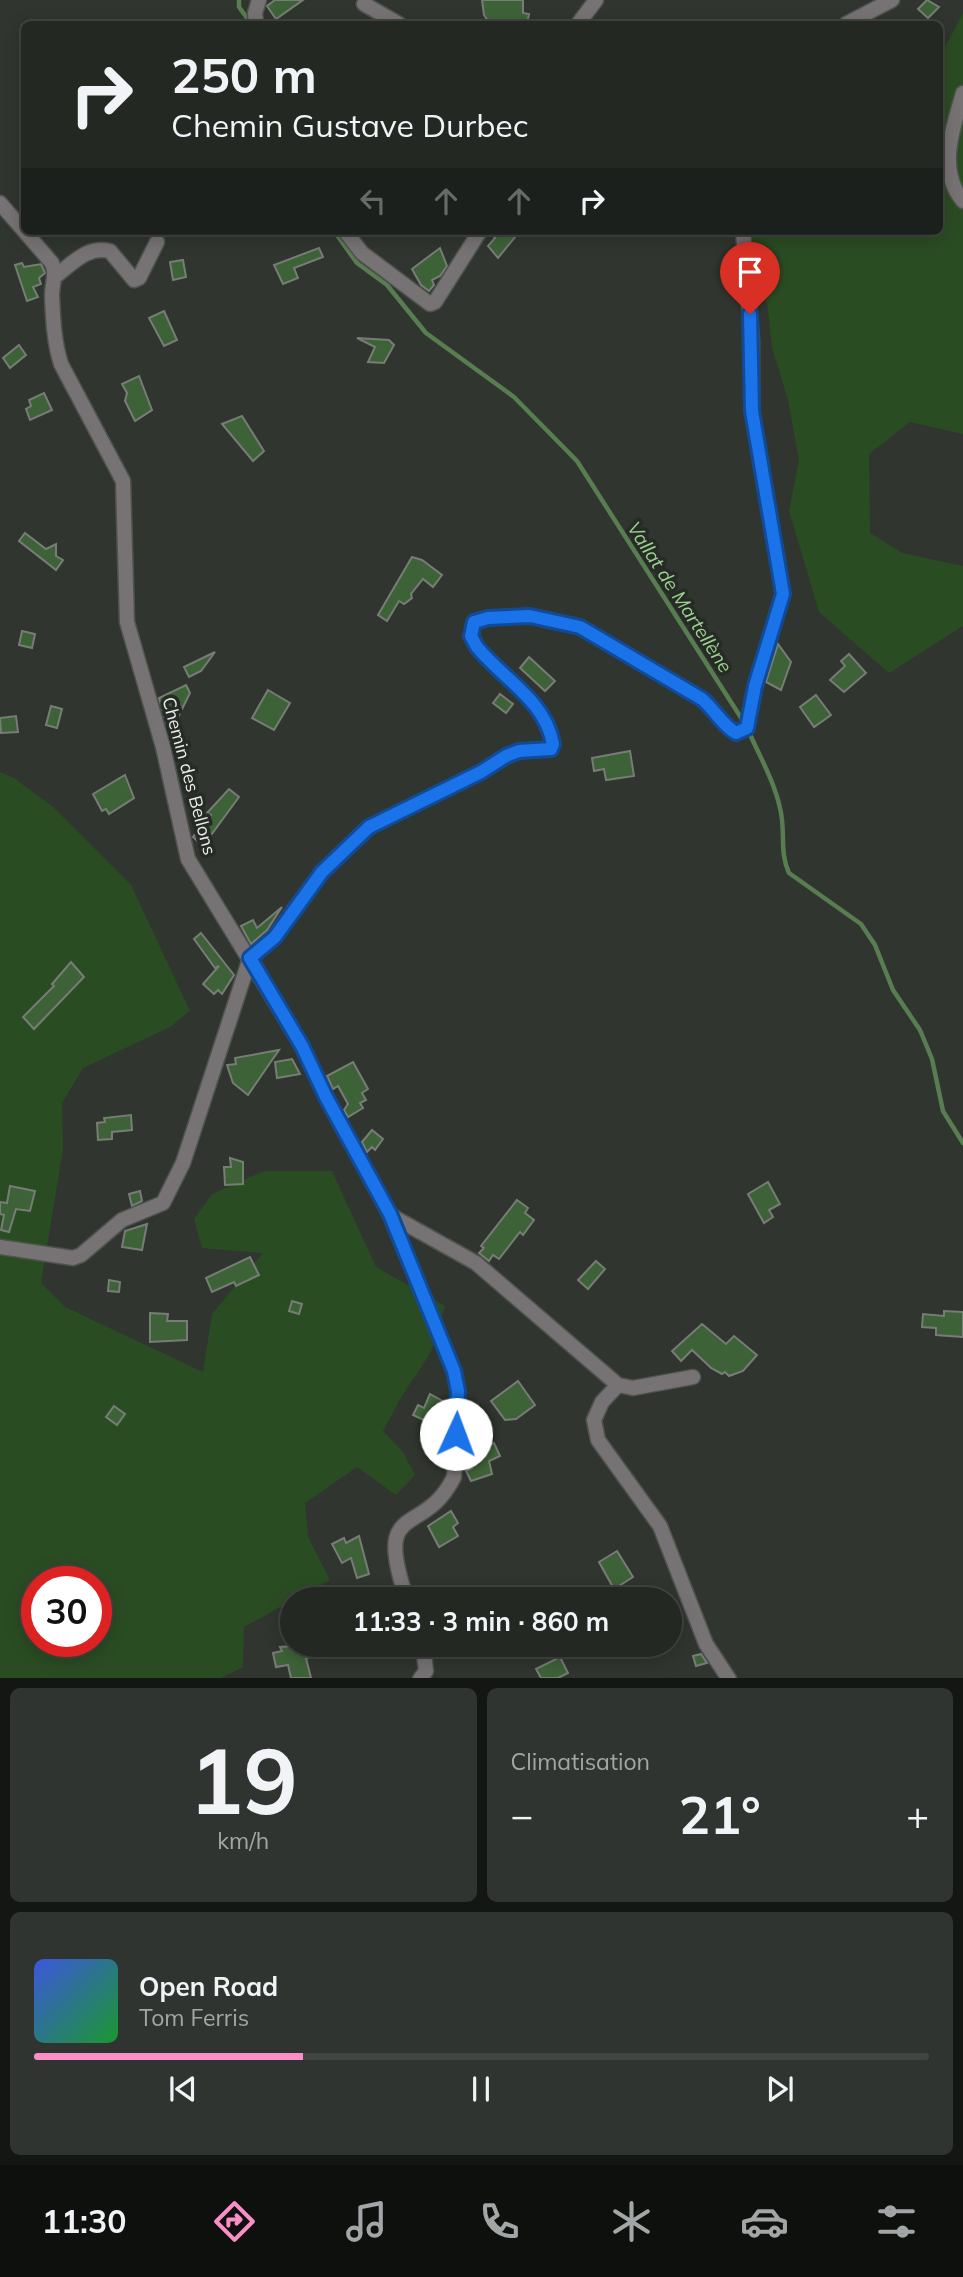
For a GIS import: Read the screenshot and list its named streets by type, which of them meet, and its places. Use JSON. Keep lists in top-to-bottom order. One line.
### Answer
{"streets":{"street":["Chemin des Bellons"]},"water":["Vallat de Martellène"],"page":{"turn":["250 m","Chemin Gustave Durbec"],"limit":"30","trip":"11:33 · 3 min · 860 m","tile":[["19","km/h"],"Climatisation"],"heat":["−","21°","+"],"song":["Open Road","Tom Ferris"],"tabs":"11:30"}}
